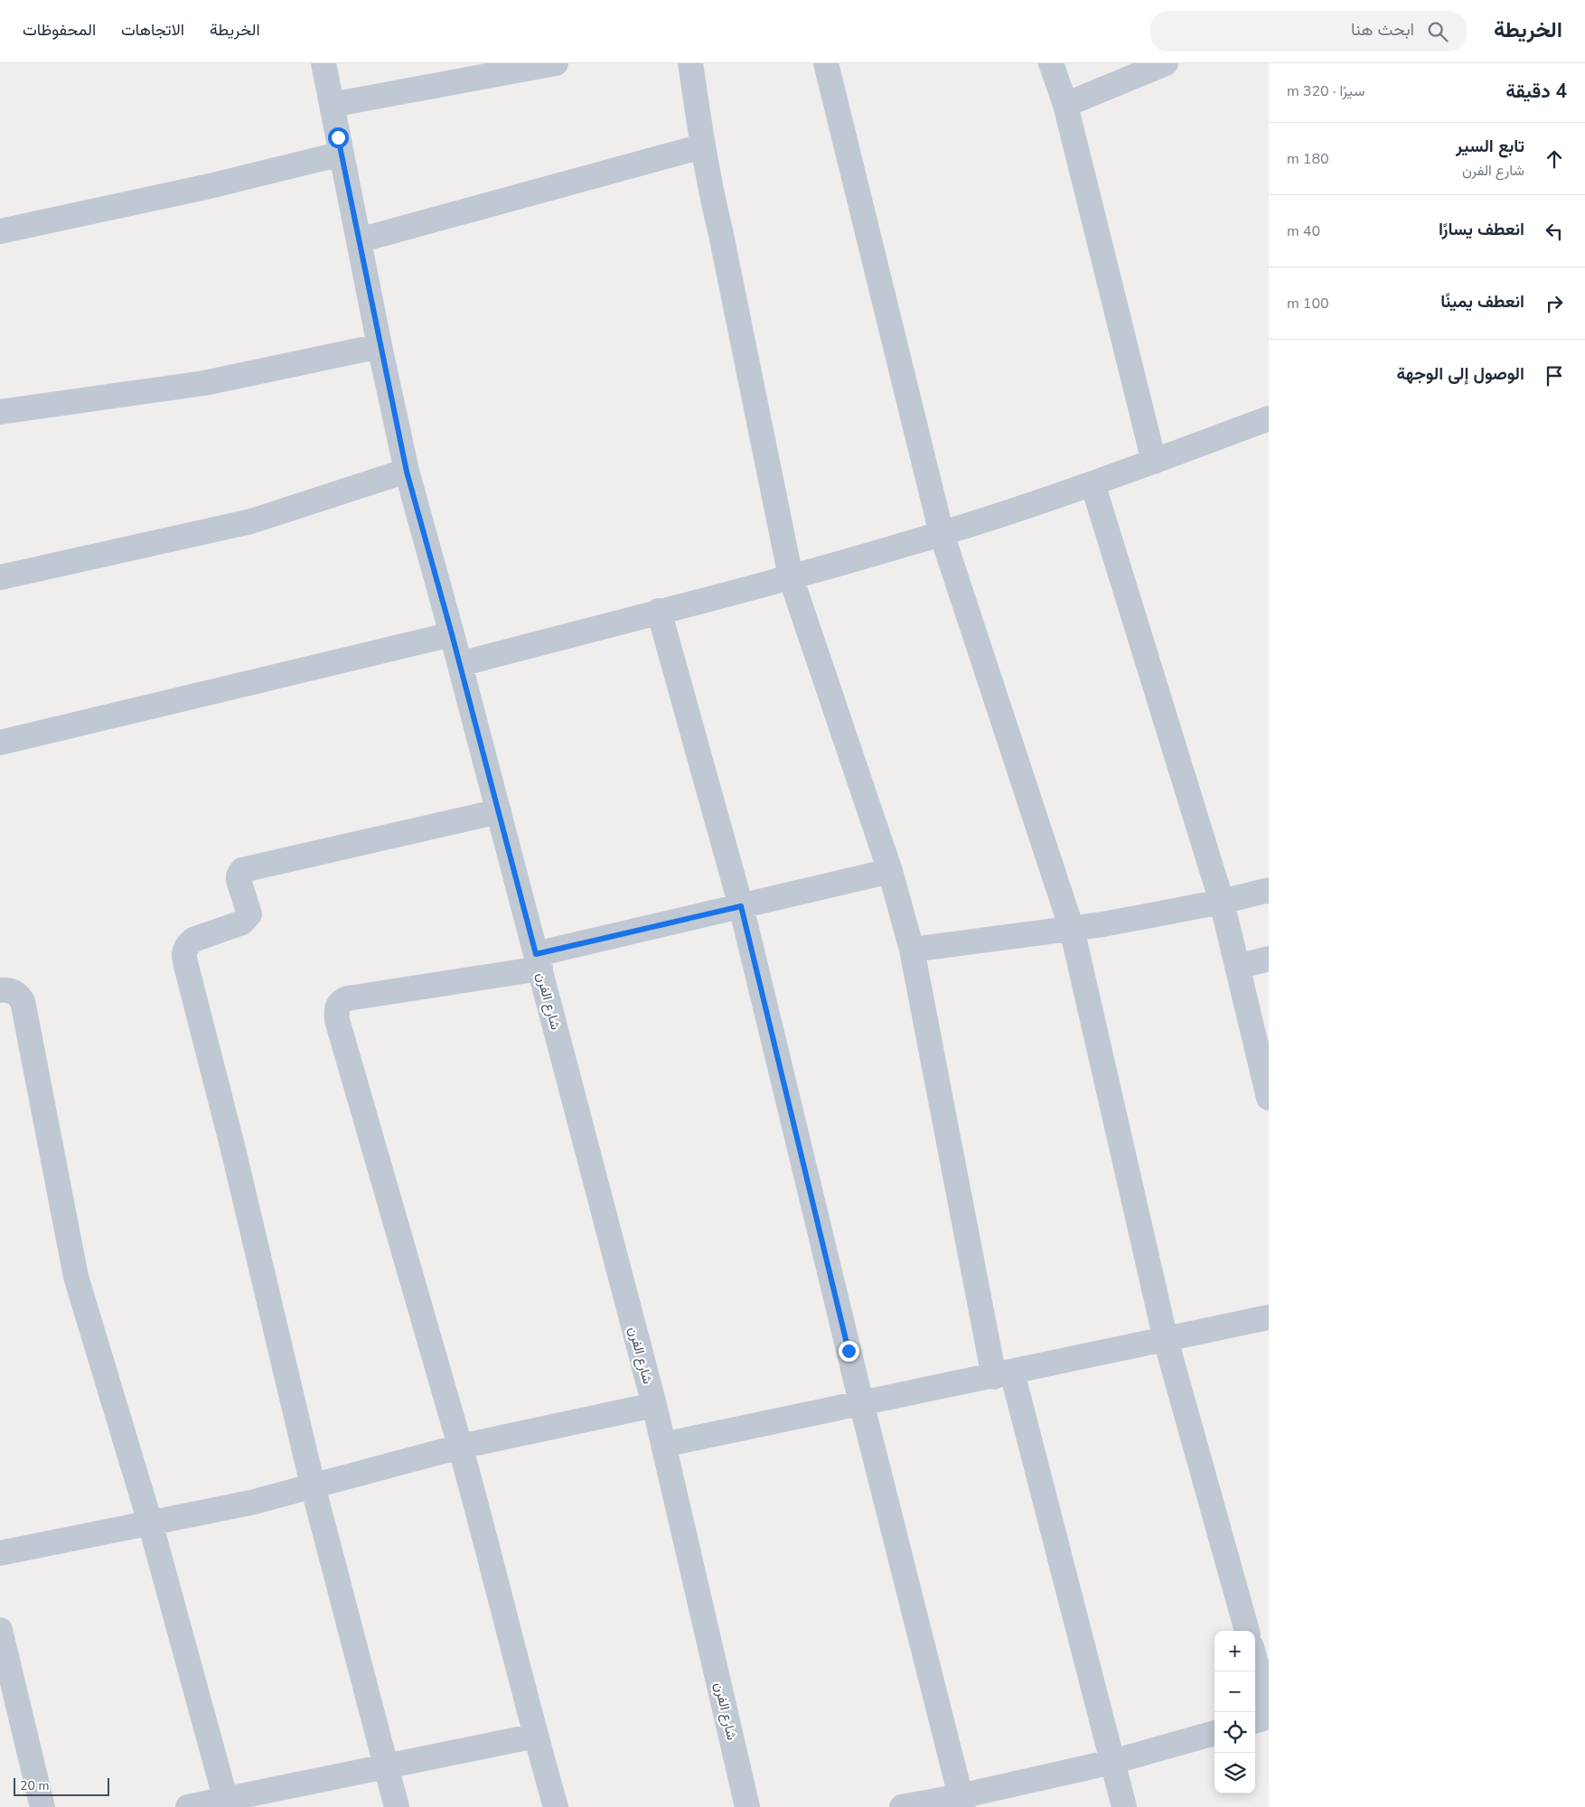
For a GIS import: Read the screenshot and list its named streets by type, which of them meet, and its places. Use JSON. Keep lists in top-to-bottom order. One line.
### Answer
{"streets":{"street":["شارع الفرن"]},"scale_bar":"20 m","page":{"header":"الخريطة","search":"ابحث هنا","nav":["الخريطة","الاتجاهات","المحفوظات"],"heading":["4 دقيقة","سيرًا · 320 m"],"list":[["تابع السير","شارع الفرن","180 m"],["انعطف يسارًا","40 m"],["انعطف يمينًا","100 m"],"الوصول إلى الوجهة"],"map_buttons":["+","−"],"scale":"20 m"}}
